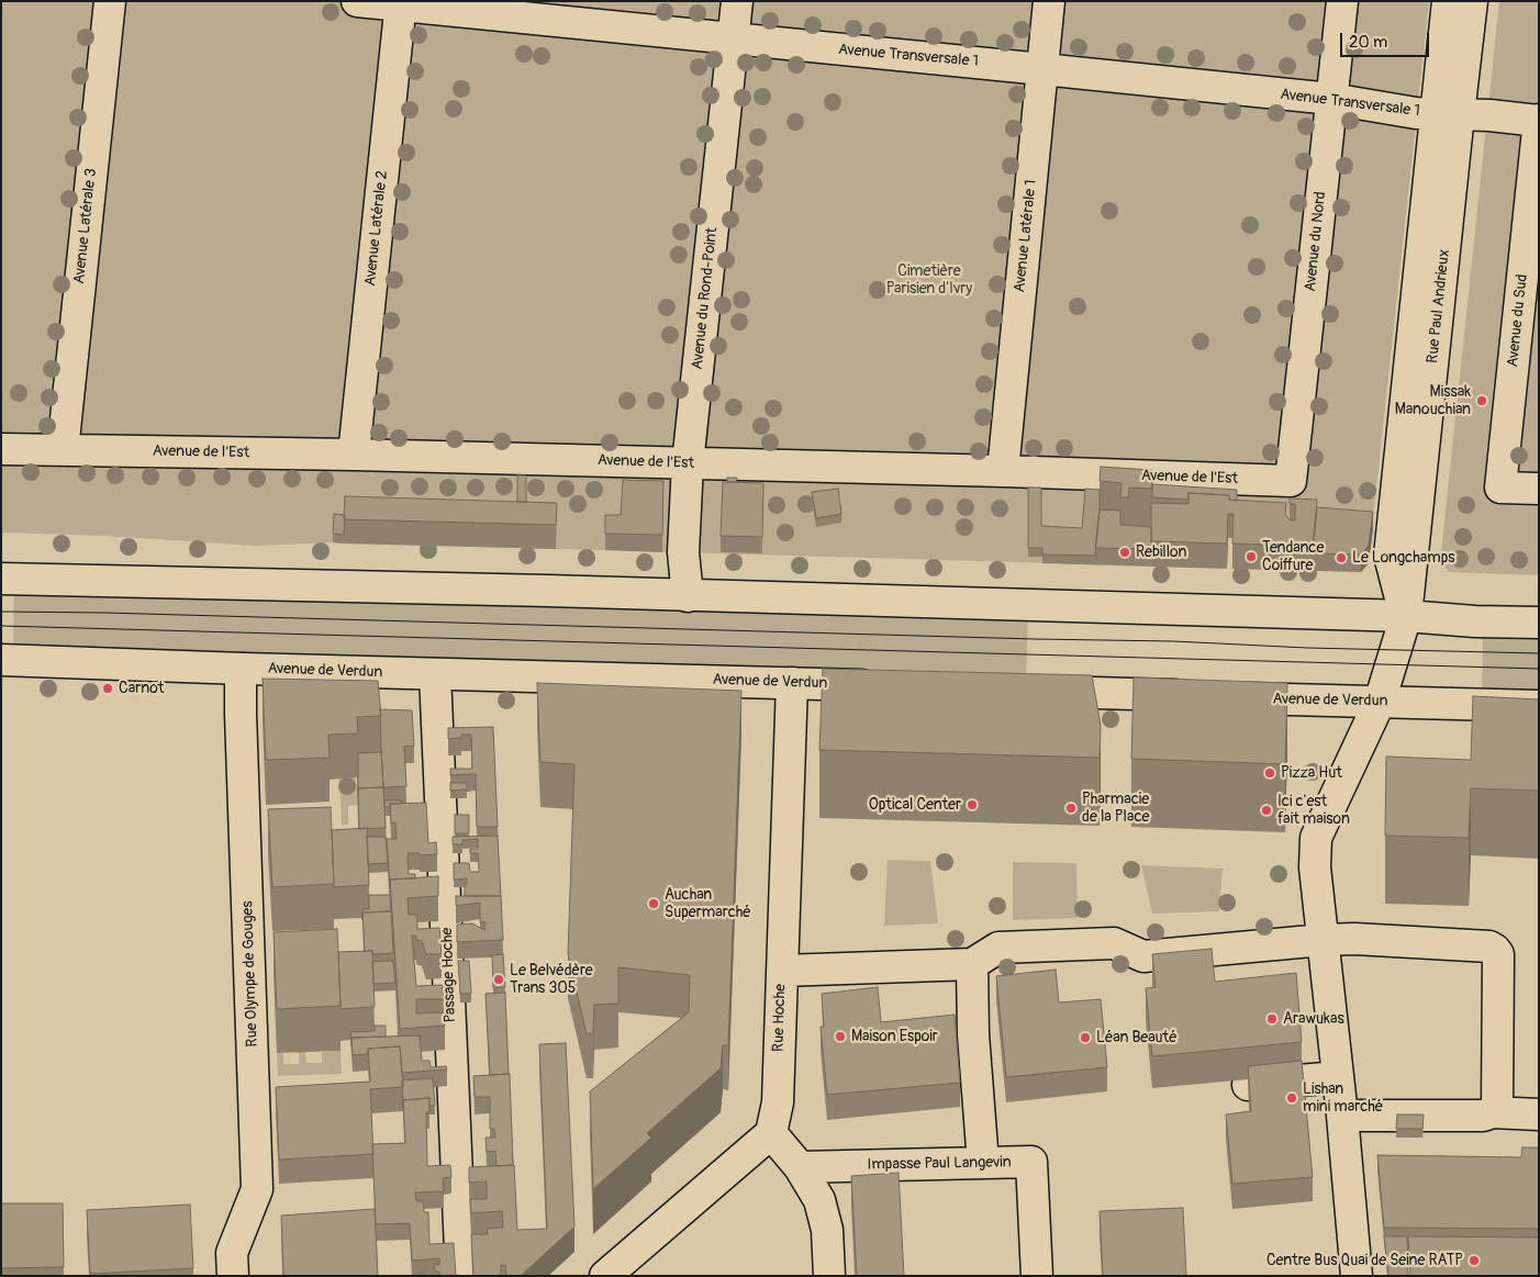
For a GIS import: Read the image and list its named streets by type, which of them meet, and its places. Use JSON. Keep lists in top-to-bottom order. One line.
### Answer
{"streets":{"main road":["Avenue Transversale 1","Avenue Latérale 3","Avenue Latérale 2","Avenue Latérale 1","Avenue du Nord","Avenue du Rond-Point","Rue Paul Andrieux","Avenue du Sud","Avenue de l'Est","Avenue de Verdun","Rue Olympe de Gouges","Passage Hoche","Rue Hoche","Impasse Paul Langevin"]},"crossings":[["Avenue Transversale 1","Avenue Latérale 2"],["Avenue Transversale 1","Avenue Latérale 1"],["Avenue Transversale 1","Avenue du Nord"],["Avenue Transversale 1","Avenue du Rond-Point"],["Avenue Transversale 1","Rue Paul Andrieux"],["Avenue Transversale 1","Avenue du Sud"],["Avenue Latérale 3","Avenue de l'Est"],["Avenue Latérale 2","Avenue de l'Est"],["Avenue Latérale 1","Avenue de l'Est"],["Avenue du Nord","Avenue de l'Est"],["Avenue du Rond-Point","Avenue de l'Est"],["Rue Paul Andrieux","Avenue de Verdun"],["Avenue de Verdun","Rue Olympe de Gouges"],["Avenue de Verdun","Passage Hoche"],["Avenue de Verdun","Rue Hoche"]],"parks":["Cimetière Parisien d'Ivry"],"places":["Missak Manouchian","Rebillon","Tendance Coiffure","Le Longchamps","Carnot","Pizza Hut","Optical Center","Pharmacie de la Place","Ici c'est fait maison","Auchan Supermarché","Le Belvédère Trans 305","Arawukas","Maison Espoir","Léan Beauté","Lishan mini marché","Centre Bus Quai de Seine RATP"],"scale_bar":"20 m"}
